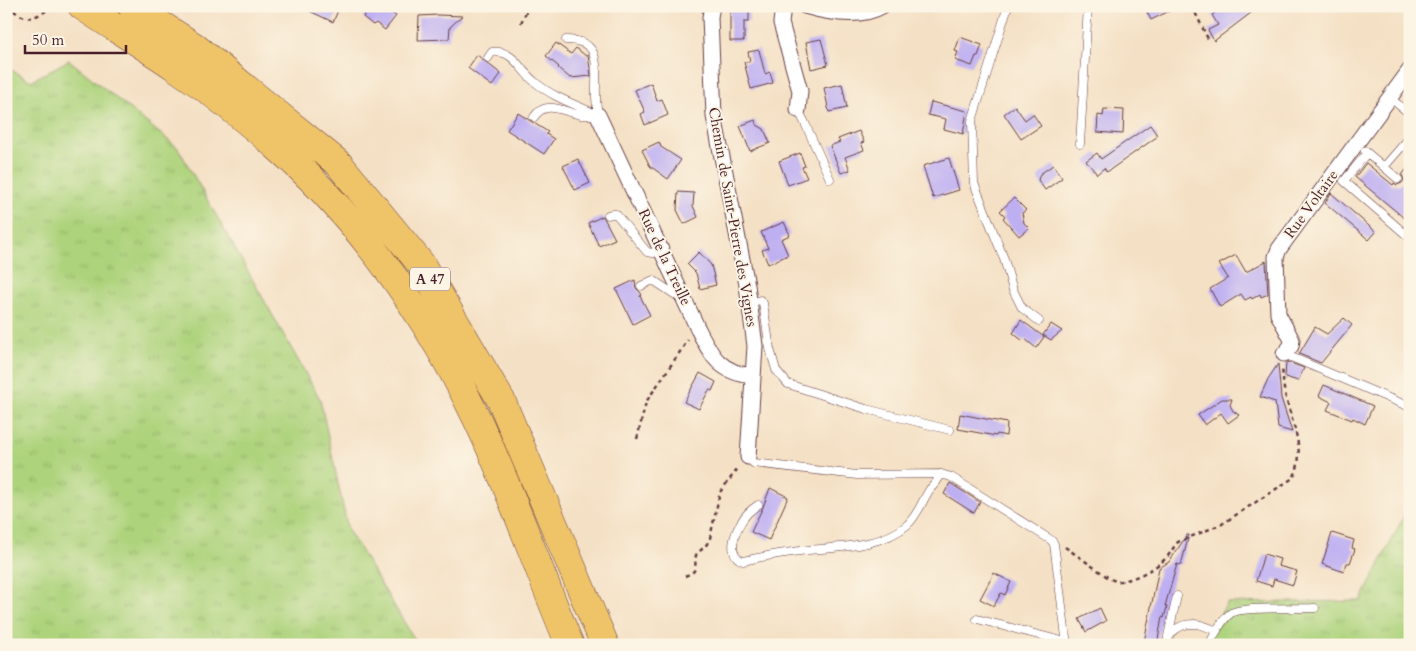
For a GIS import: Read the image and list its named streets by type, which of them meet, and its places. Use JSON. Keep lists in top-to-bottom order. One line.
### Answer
{"streets":{"highway":["A 47"],"street":["Rue Voltaire","Chemin de Saint-Pierre des Vignes","Rue de la Treille"]},"crossings":[["Chemin de Saint-Pierre des Vignes","Rue de la Treille"]],"scale_bar":"50 m"}
